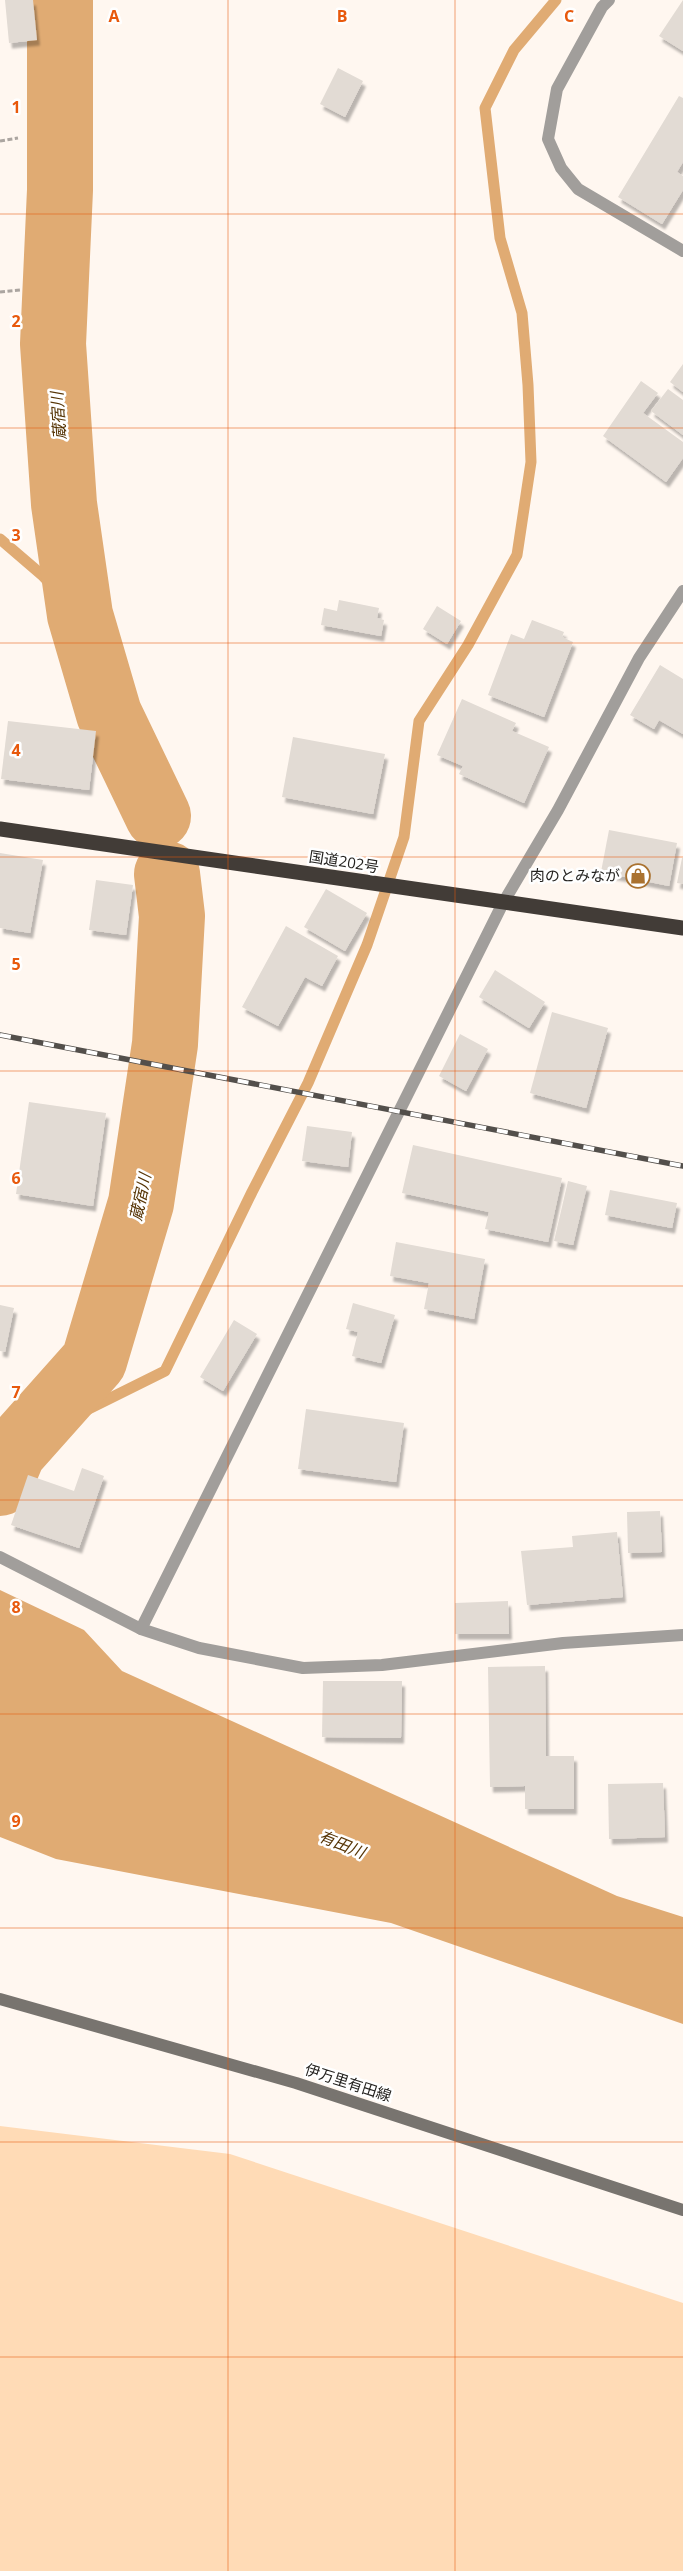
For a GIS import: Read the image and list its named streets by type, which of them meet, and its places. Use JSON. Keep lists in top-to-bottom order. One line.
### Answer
{"streets":{"highway":["国道202号"],"main road":["伊万里有田線"]},"water":["蔵宿川","有田川"],"places":{"shop":["肉のとみなが"]},"grid":{"columns":["A","B","C"],"rows":["1","2","3","4","5","6","7","8","9"]}}
